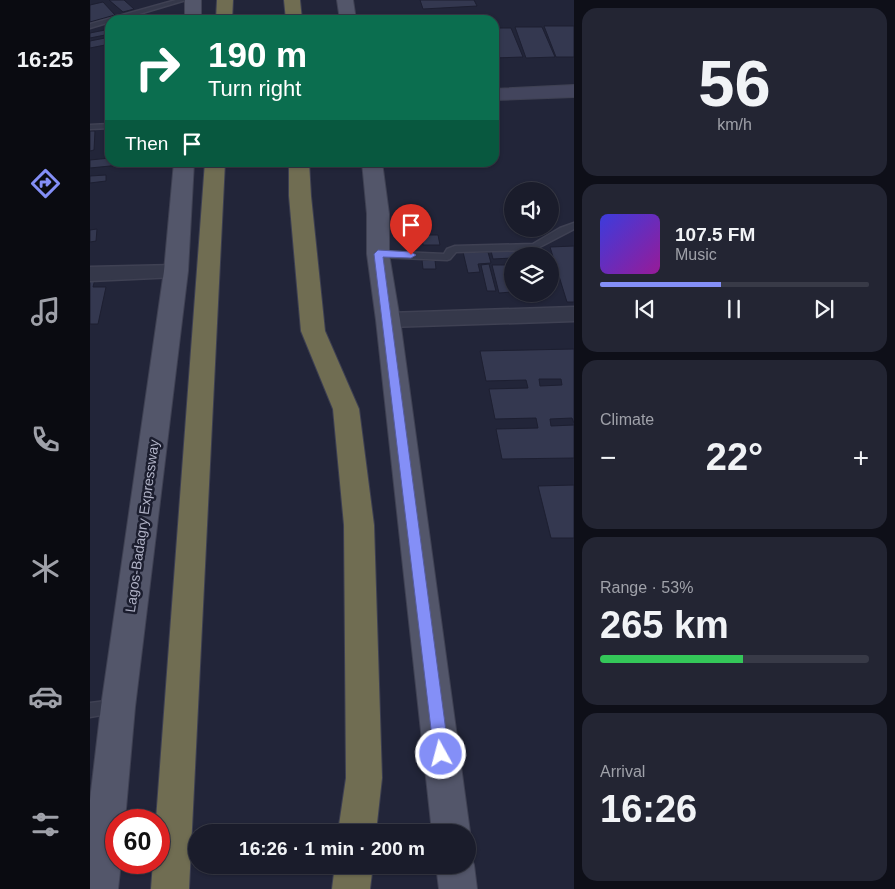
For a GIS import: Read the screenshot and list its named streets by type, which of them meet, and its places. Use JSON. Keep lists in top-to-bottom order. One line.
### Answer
{"streets":{"main road":["Lagos-Badagry Expressway"]},"page":{"tabs":"16:25","tile":[["56","km/h"],"Climate",["Range · 53%","265 km"],["Arrival","16:26"]],"turn":["190 m","Turn right"],"then":"Then","song":["107.5 FM","Music"],"heat":["−","22°","+"],"limit":"60","trip":"16:26 · 1 min · 200 m"}}
